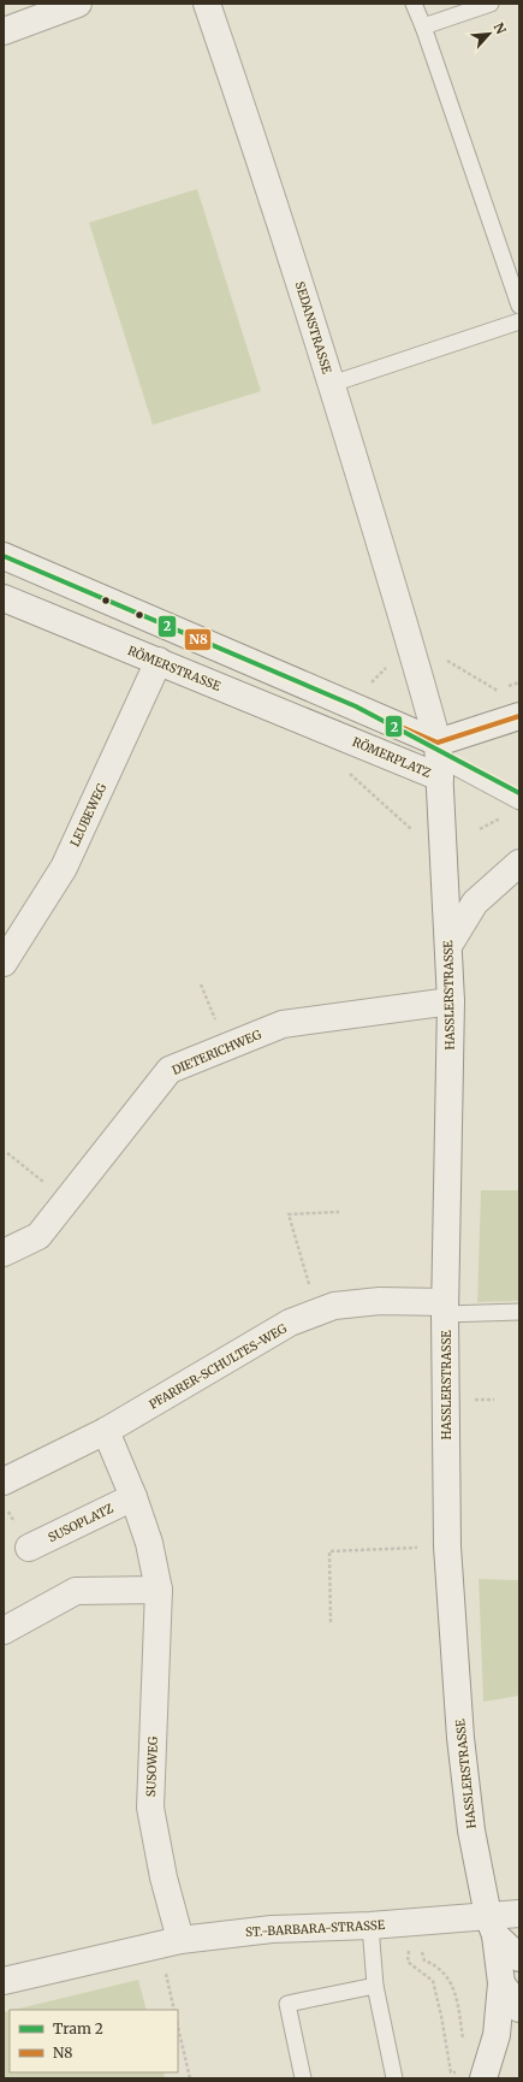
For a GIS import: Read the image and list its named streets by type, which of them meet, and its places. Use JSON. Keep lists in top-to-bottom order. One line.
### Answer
{"streets":{"street":["SEDANSTRASSE","RÖMERSTRASSE","RÖMERPLATZ","LEUBEWEG","HASSLERSTRASSE","DIETERICHWEG","PFARRER-SCHULTES-WEG","SUSOPLATZ","SUSOWEG","ST.-BARBARA-STRASSE"]},"crossings":[["SEDANSTRASSE","RÖMERPLATZ"],["RÖMERSTRASSE","RÖMERPLATZ"],["RÖMERSTRASSE","LEUBEWEG"],["RÖMERPLATZ","HASSLERSTRASSE"],["HASSLERSTRASSE","DIETERICHWEG"],["HASSLERSTRASSE","PFARRER-SCHULTES-WEG"],["HASSLERSTRASSE","ST.-BARBARA-STRASSE"],["SUSOWEG","ST.-BARBARA-STRASSE"]],"lines":["tram line 2","transit line N8"],"legend":["Tram 2","N8"],"north":"top right"}
